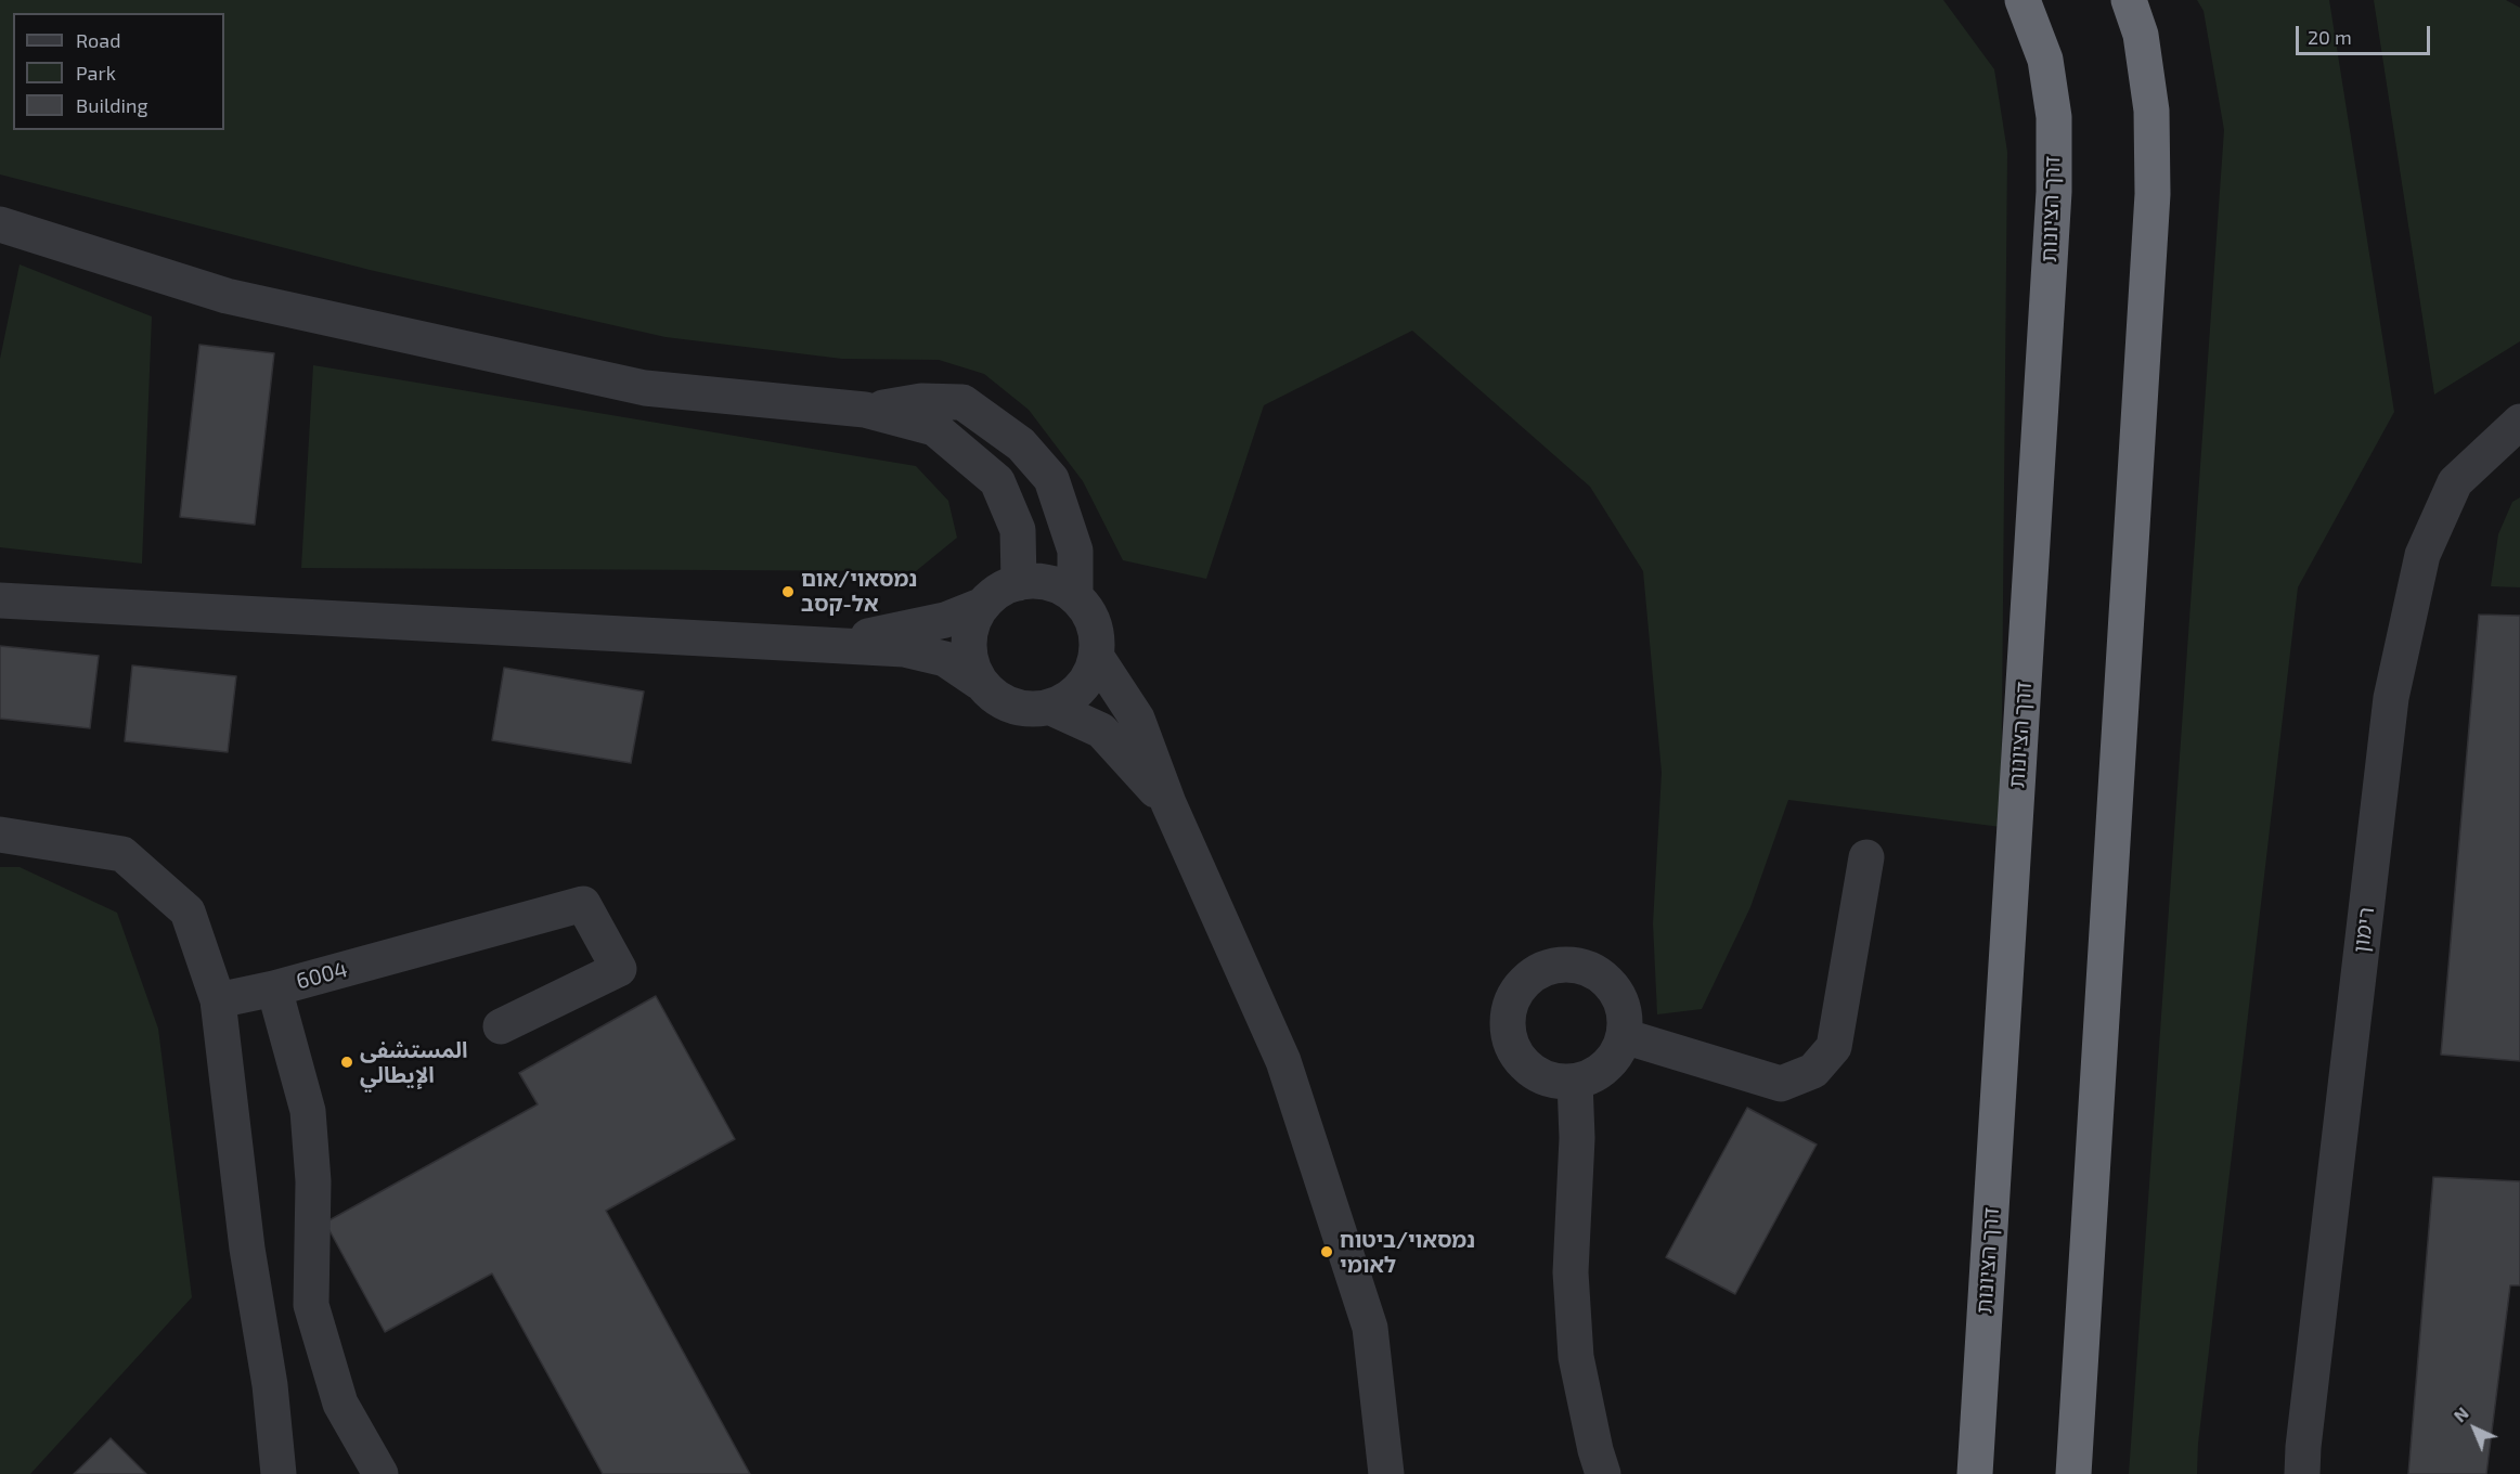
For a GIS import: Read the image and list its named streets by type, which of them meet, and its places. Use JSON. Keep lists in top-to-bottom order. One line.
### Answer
{"streets":{"highway":["דרך הציונות"],"street":["רימון","6004"]},"places":["נמסאוי/אום אל-קסב","المستشفى الإيطالي","נמסאוי/ביטוח לאומי"],"legend":["Road","Park","Building"],"scale_bar":"20 m","north":"top left"}
